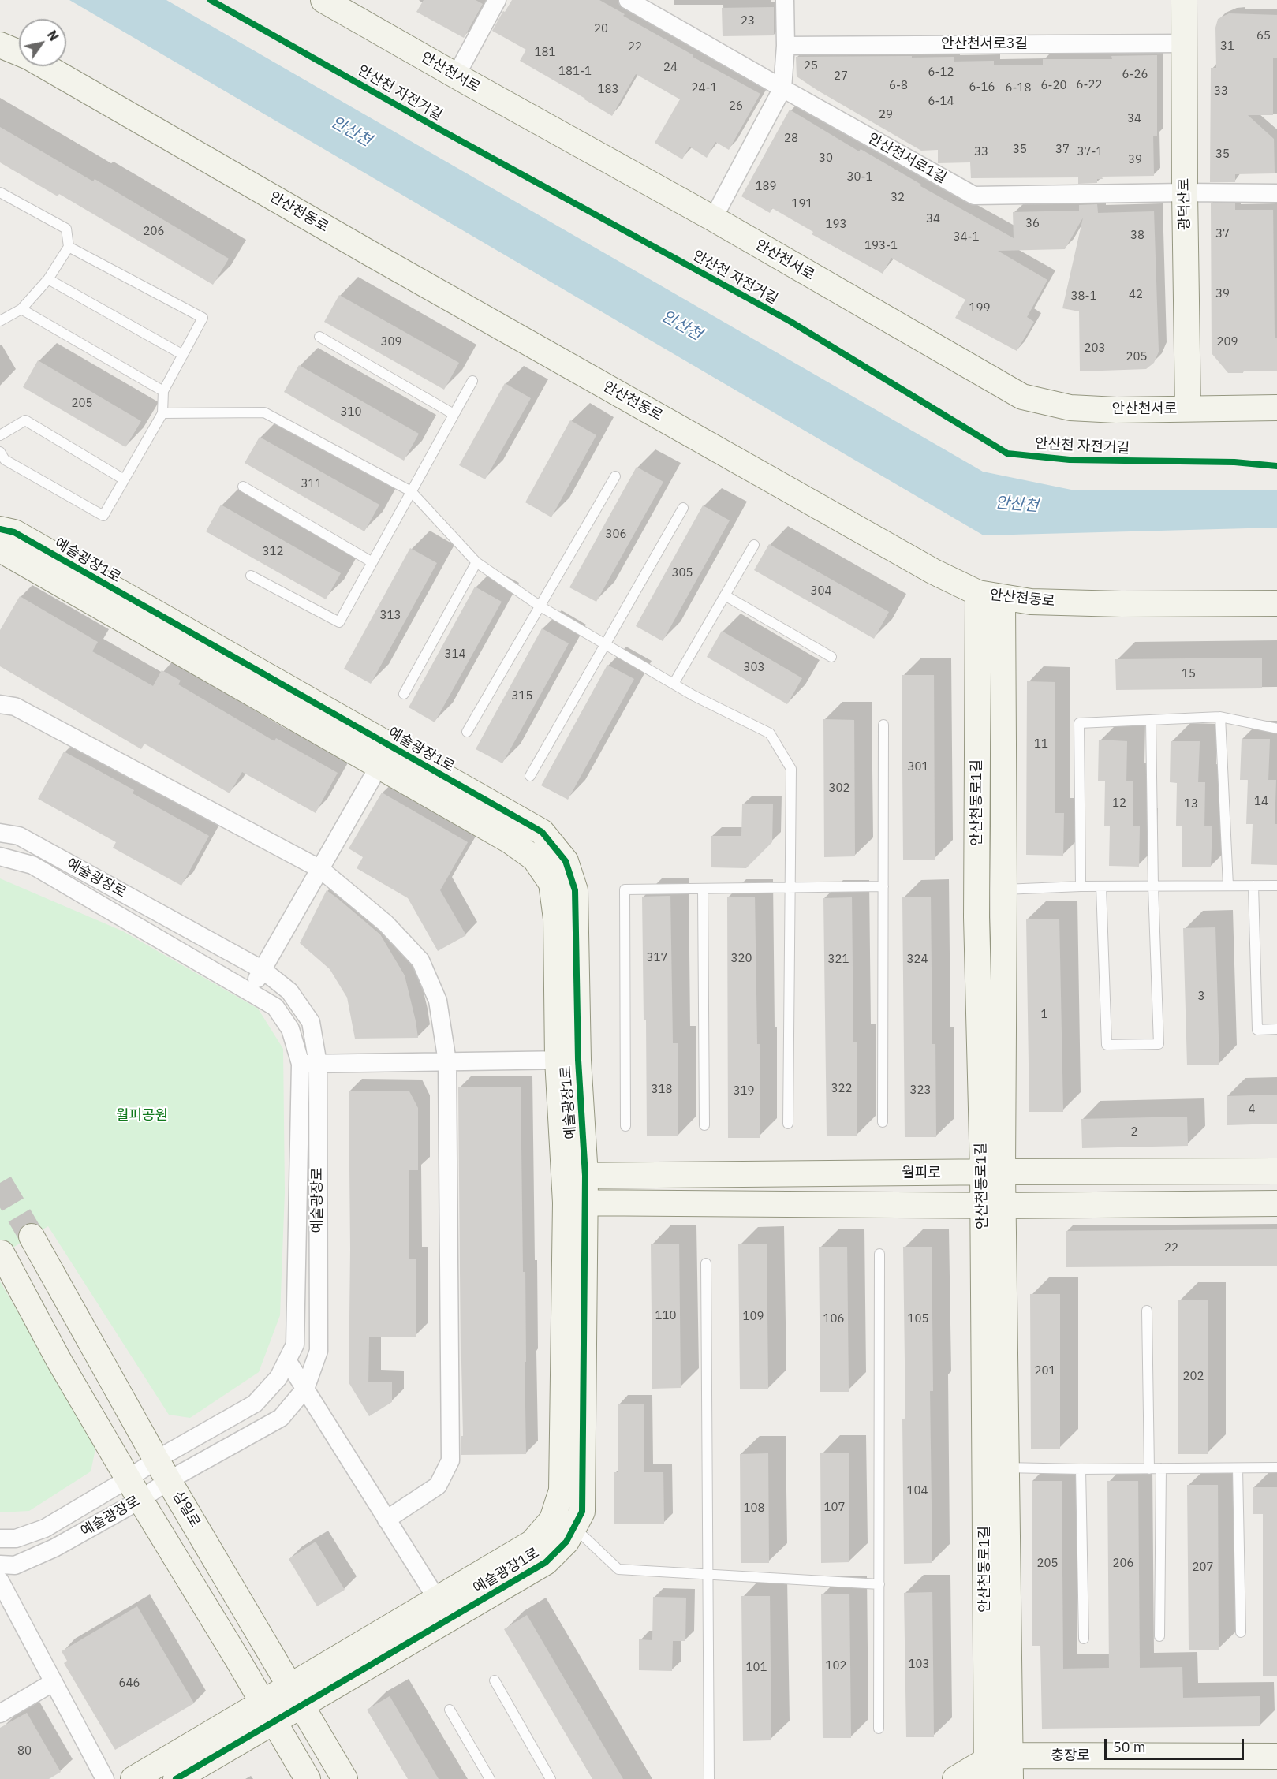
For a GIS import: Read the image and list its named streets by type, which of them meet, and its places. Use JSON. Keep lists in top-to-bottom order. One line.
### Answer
{"streets":{"street":["안산천서로3길","안산천서로","안산천서로1길","광덕산로","안산천동로","예술광장1로","안산천동로1길","예술광장로","월피로","삼일로","충장로"],"cycle path":["안산천 자전거길"]},"crossings":[["안산천서로3길","광덕산로"],["안산천서로","광덕산로"],["안산천서로1길","광덕산로"],["안산천동로","안산천동로1길"],["예술광장1로","월피로"],["예술광장1로","삼일로"],["안산천동로1길","월피로"],["안산천동로1길","충장로"],["예술광장로","삼일로"]],"water":["안산천"],"parks":["월피공원"],"house_numbers":["23","20","65","31","22","181","25","24","181-1","6-12","6-26","27","6-22","6-8","6-20","6-16","24-1","6-18","183","33","6-14","26","29","34","28","35","37","33","37-1","35","30","39","30-1","189","32","191","34","36","193","206","37","38","34-1","193-1","39","42","38-1","199","309","209","203","205","205","310","311","306","312","305","304","313","314","303","15","315","11","301","302","14","12","13","317","320","321","324","3","1","322","318","323","319","4","2","22","110","109","106","105","201","202","104","107","108","205","206","207","103","102","101","646","80"],"scale_bar":"50 m","north":"top right"}
